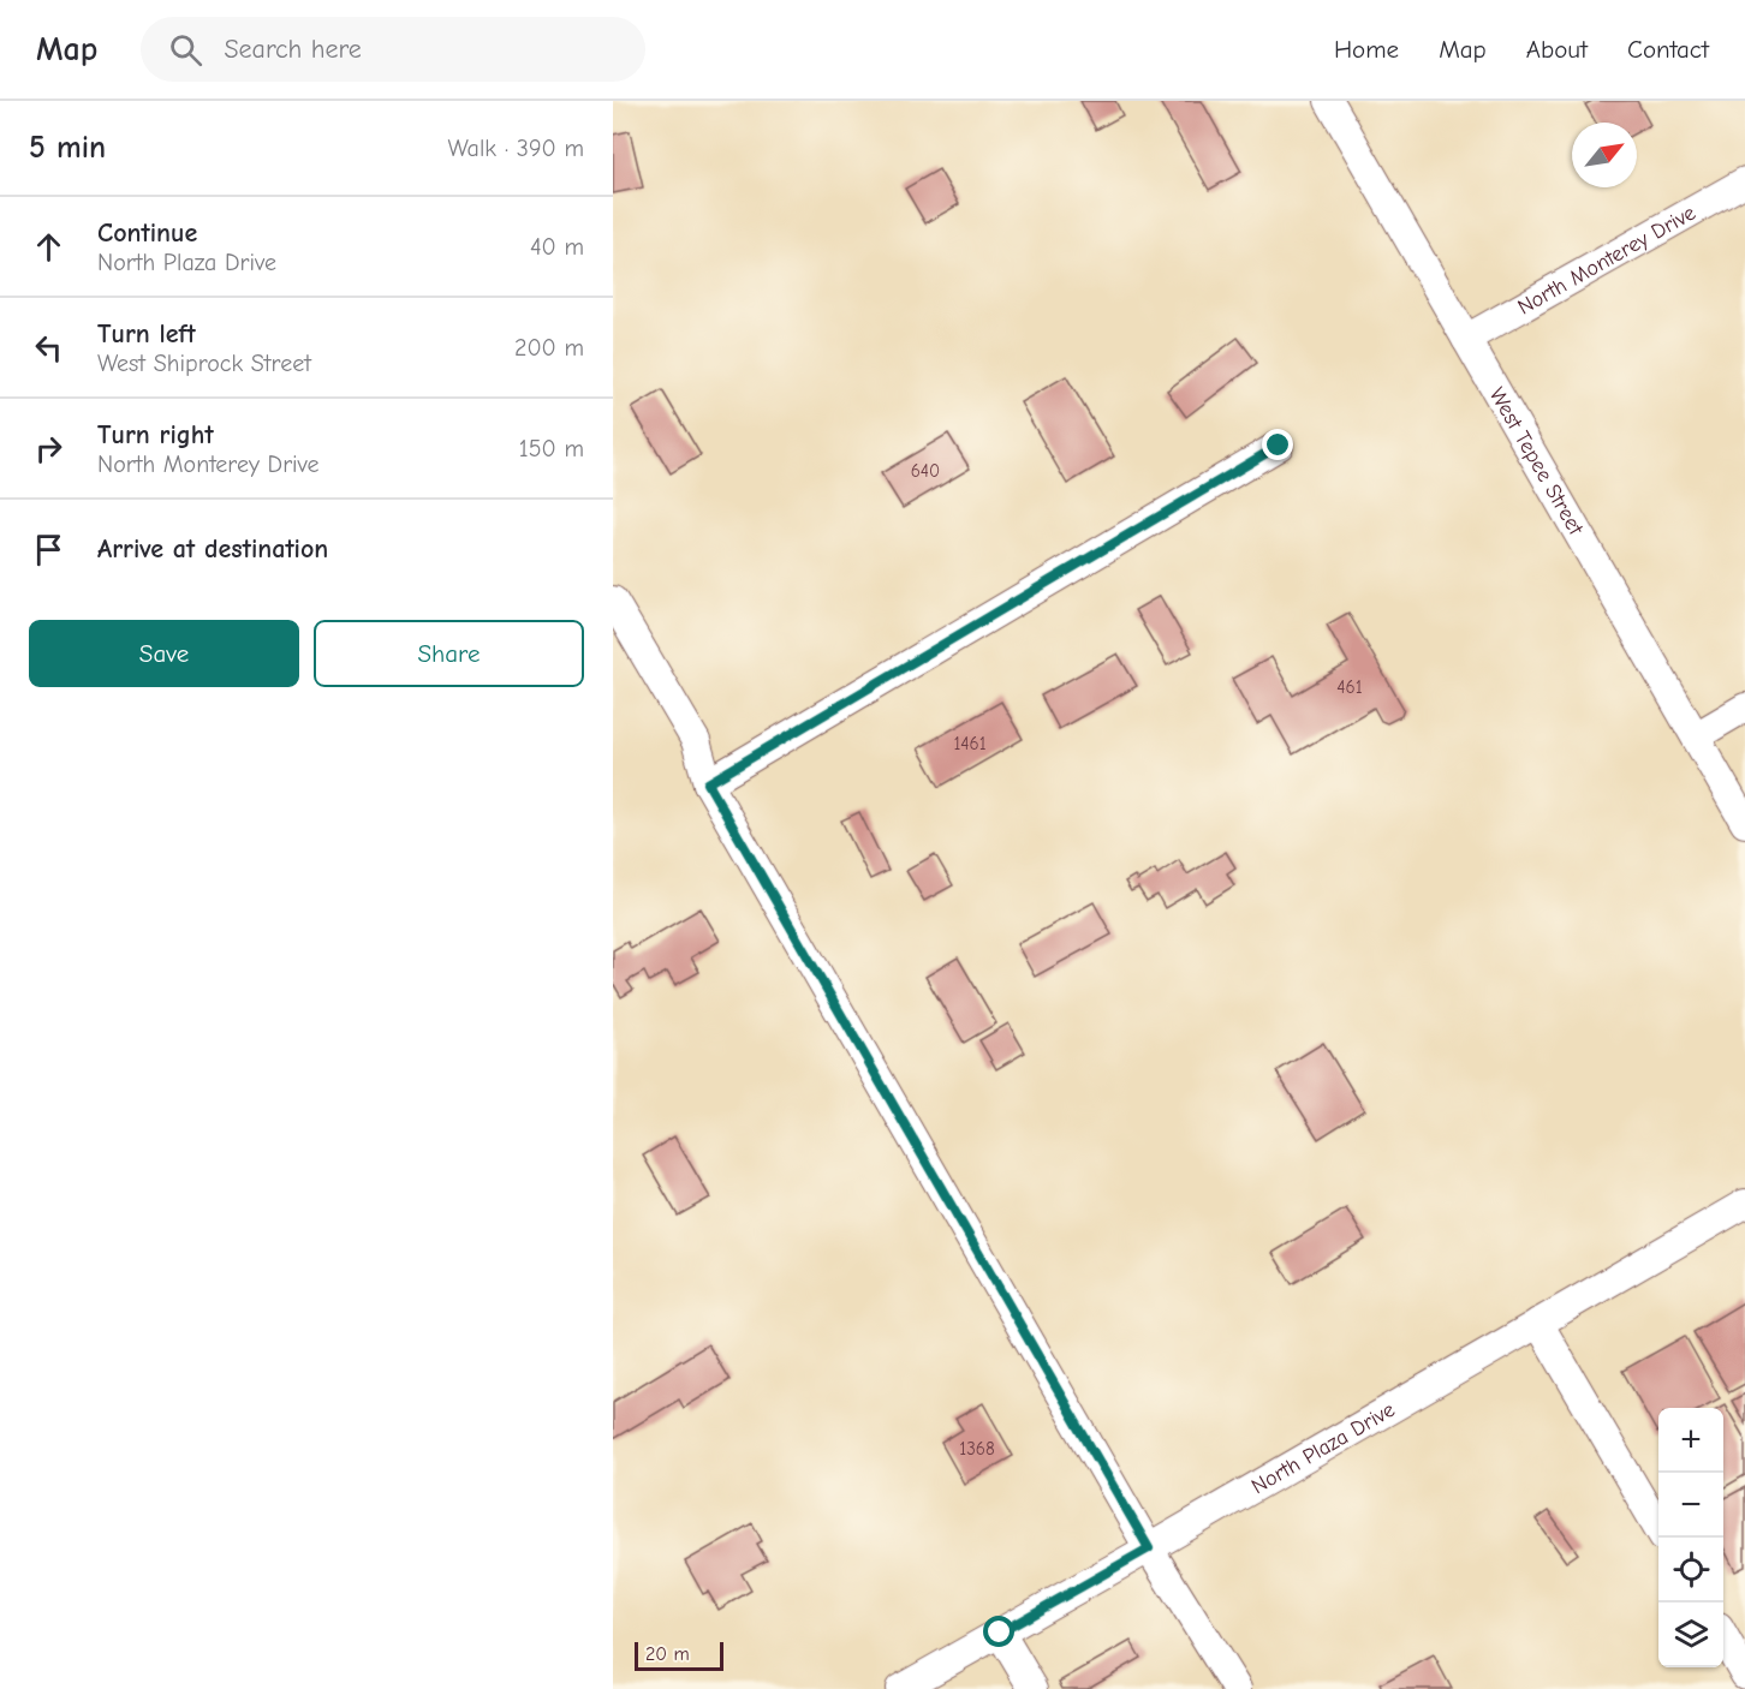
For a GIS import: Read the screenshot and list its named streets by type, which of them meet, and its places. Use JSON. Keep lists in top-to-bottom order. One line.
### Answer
{"streets":{"street":["North Monterey Drive","West Tepee Street","North Plaza Drive"]},"crossings":[["North Monterey Drive","West Tepee Street"]],"house_numbers":["640","461","1461","1368"],"scale_bar":"20 m","north":"top right","page":{"header":"Map","search":"Search here","nav":["Home","Map","About","Contact"],"heading":["5 min","Walk · 390 m"],"list":[["Continue","North Plaza Drive","40 m"],["Turn left","West Shiprock Street","200 m"],["Turn right","North Monterey Drive","150 m"],"Arrive at destination"],"buttons":["Save","Share"],"map_buttons":["+","−"],"scale":"20 m"}}
